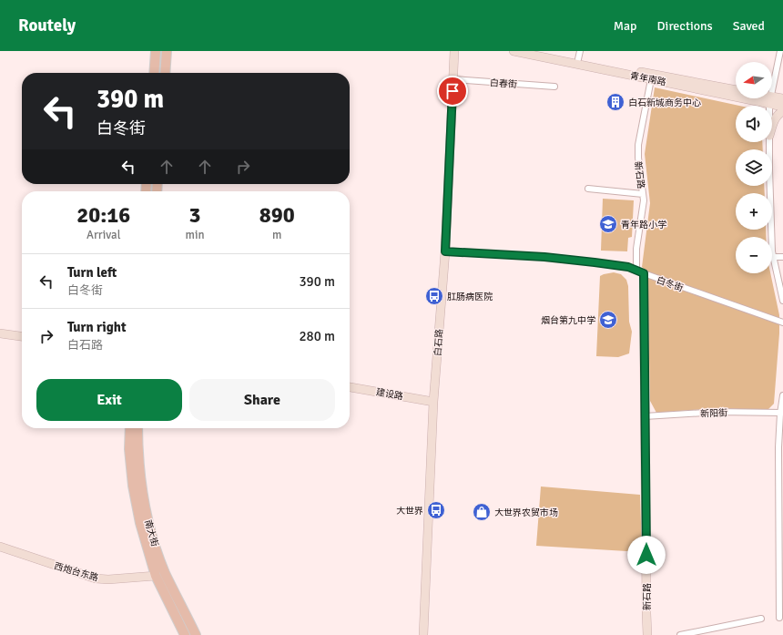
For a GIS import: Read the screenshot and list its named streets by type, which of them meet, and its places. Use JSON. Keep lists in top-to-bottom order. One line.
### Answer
{"streets":{"main road":["南大街"],"street":["青年南路","白春街","新石路","白冬街","白石路","建设路","新阳街","西炮台东路"]},"crossings":[["青年南路","新石路"],["白春街","白石路"],["新石路","白冬街"],["新石路","新阳街"],["白冬街","白石路"],["白石路","建设路"],["南大街","西炮台东路"]],"places":{"building":["白石新城商务中心"],"school or university":["青年路小学","烟台第九中学"],"bus stop":["肛肠病医院","大世界"],"shop":["大世界农贸市场"]},"north":"left","page":{"header":"Routely","nav":["Map","Directions","Saved"],"map_buttons":["+","−"],"turn":["390 m","白冬街"],"eta":["20:16","Arrival","3","min","890","m"],"list":[{"name":"Turn left","note":"白冬街","value":"390 m"},{"name":"Turn right","note":"白石路","value":"280 m"}],"buttons":["Exit","Share"]}}
